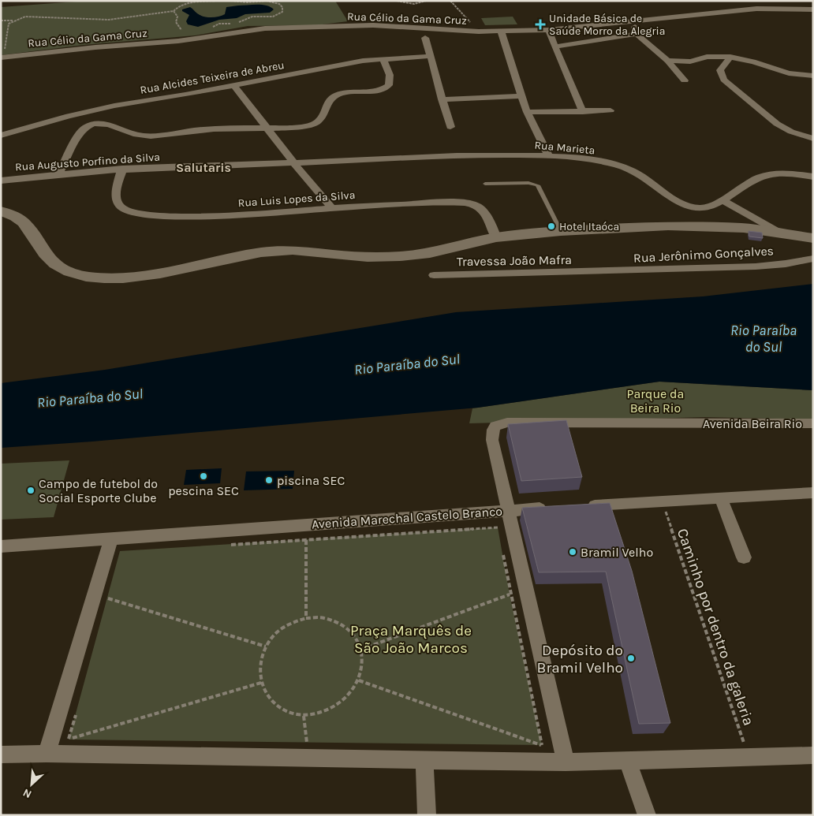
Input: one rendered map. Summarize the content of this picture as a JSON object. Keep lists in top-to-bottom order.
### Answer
{
  "streets": {
    "street": [
      "Rua Célio da Gama Cruz",
      "Rua Alcides Teixeira de Abreu",
      "Rua Marieta",
      "Rua Augusto Porfino da Silva",
      "Rua Luis Lopes da Silva",
      "Rua Jerônimo Gonçalves",
      "Travessa João Mafra",
      "Avenida Beira Rio",
      "Avenida Marechal Castelo Branco"
    ],
    "path": ["Caminho por dentro da galeria"]
  },
  "crossings": [
    ["Rua Marieta", "Rua Augusto Porfino da Silva"],
    ["Rua Augusto Porfino da Silva", "Rua Luis Lopes da Silva"],
    ["Rua Jerônimo Gonçalves", "Travessa João Mafra"],
    ["Avenida Beira Rio", "Avenida Marechal Castelo Branco"]
  ],
  "districts": ["Salutaris"],
  "water": ["Rio Paraíba do Sul"],
  "parks": ["Parque da Beira Rio", "Praça Marquês de São João Marcos"],
  "places": {
    "health": ["Unidade Básica de Saúde Morro da Alegria"],
    "other": [
      "Hotel Itaóca",
      "pescina SEC",
      "piscina SEC",
      "Campo de futebol do Social Esporte Clube",
      "Bramil Velho",
      "Depósito do Bramil Velho"
    ]
  },
  "north": "bottom left"
}
